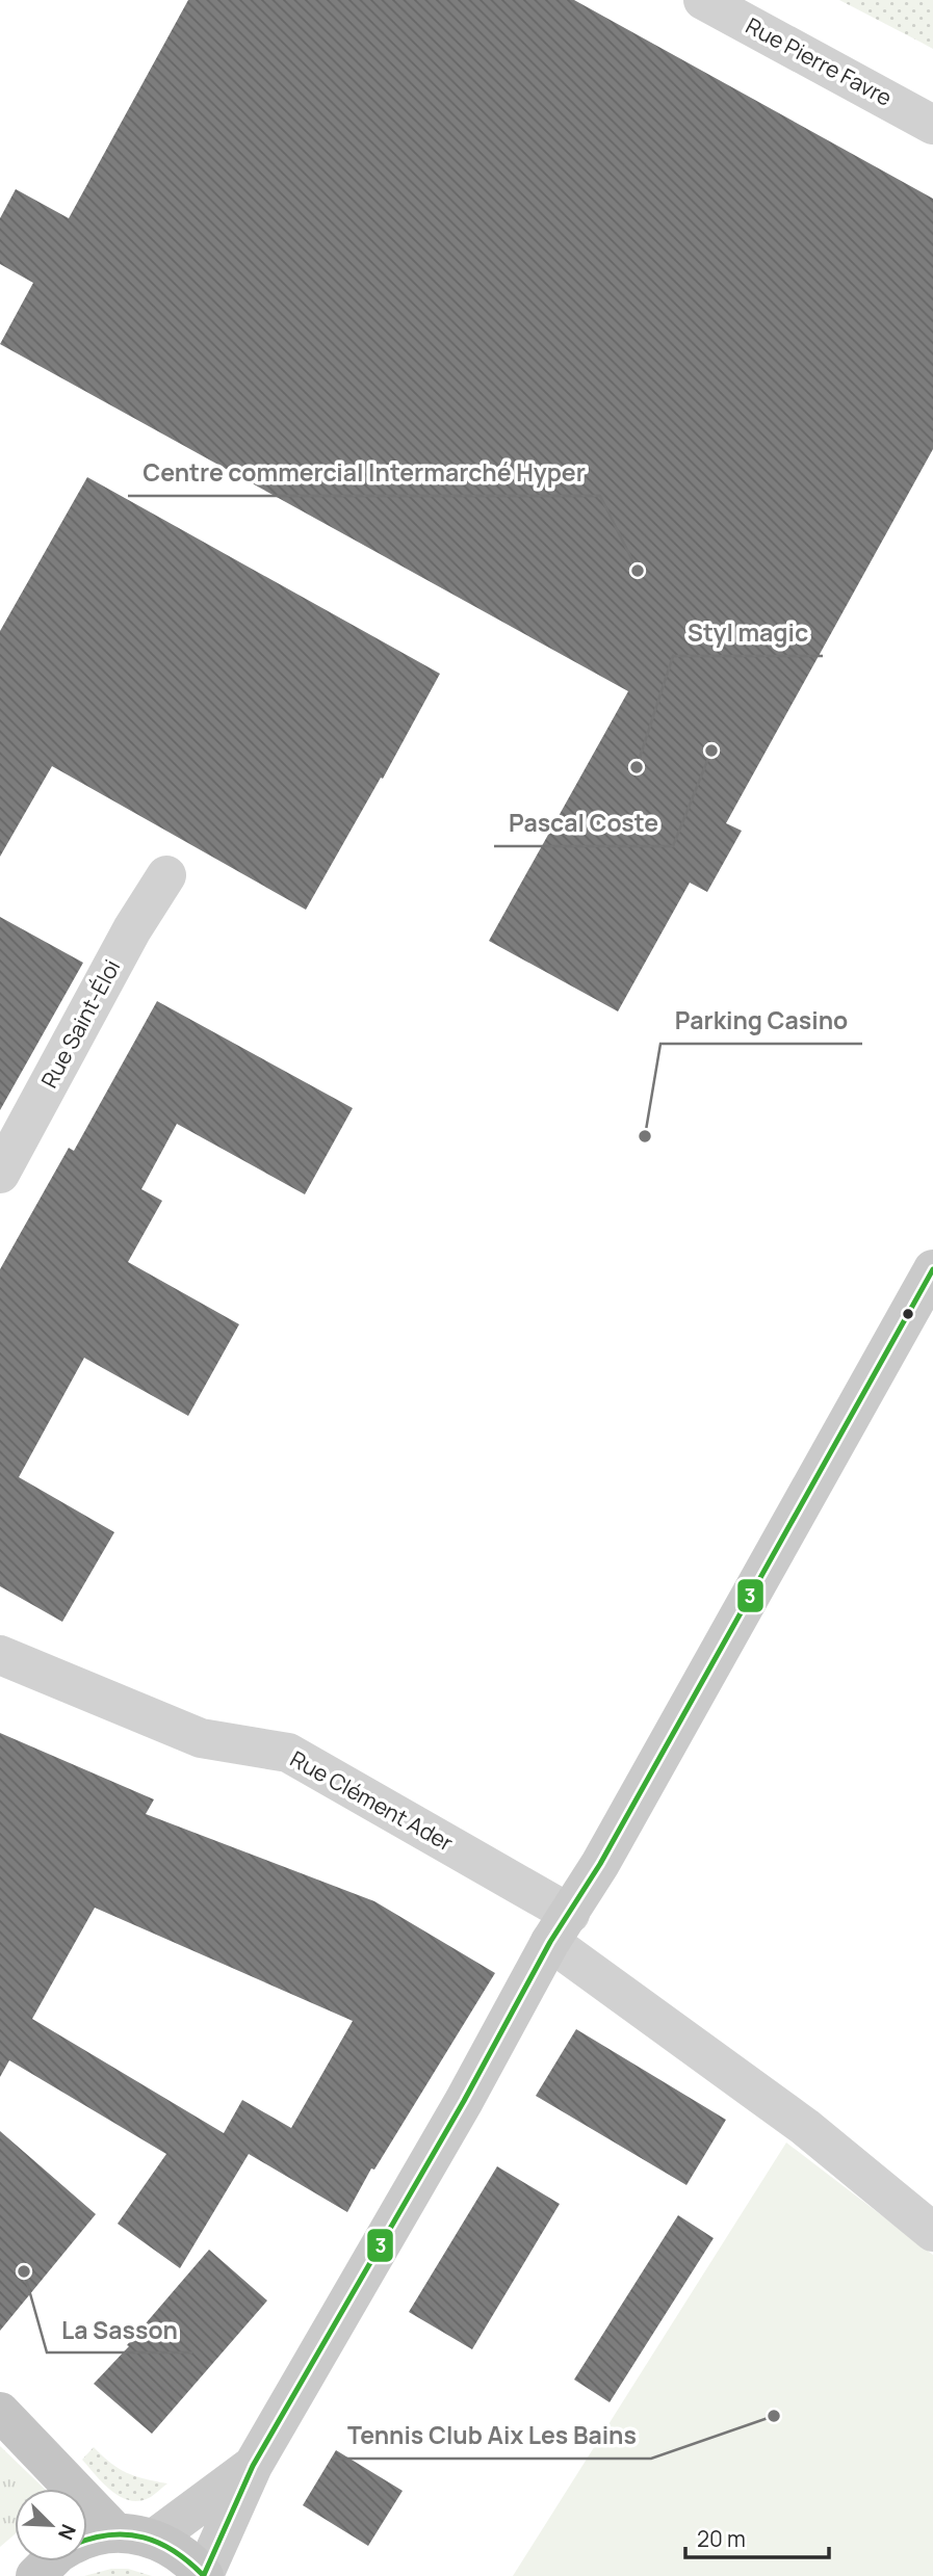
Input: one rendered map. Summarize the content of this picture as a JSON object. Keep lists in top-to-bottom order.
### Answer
{
  "streets": {
    "street": ["Rue Pierre Favre", "Rue Saint-Éloi", "Rue Clément Ader"]
  },
  "places": [
    "Centre commercial Intermarché Hyper",
    "Pascal Coste",
    "Styl magic",
    "Parking Casino",
    "La Sasson",
    "Tennis Club Aix Les Bains"
  ],
  "lines": ["transit line 3"],
  "scale_bar": "20 m",
  "north": "bottom right"
}
